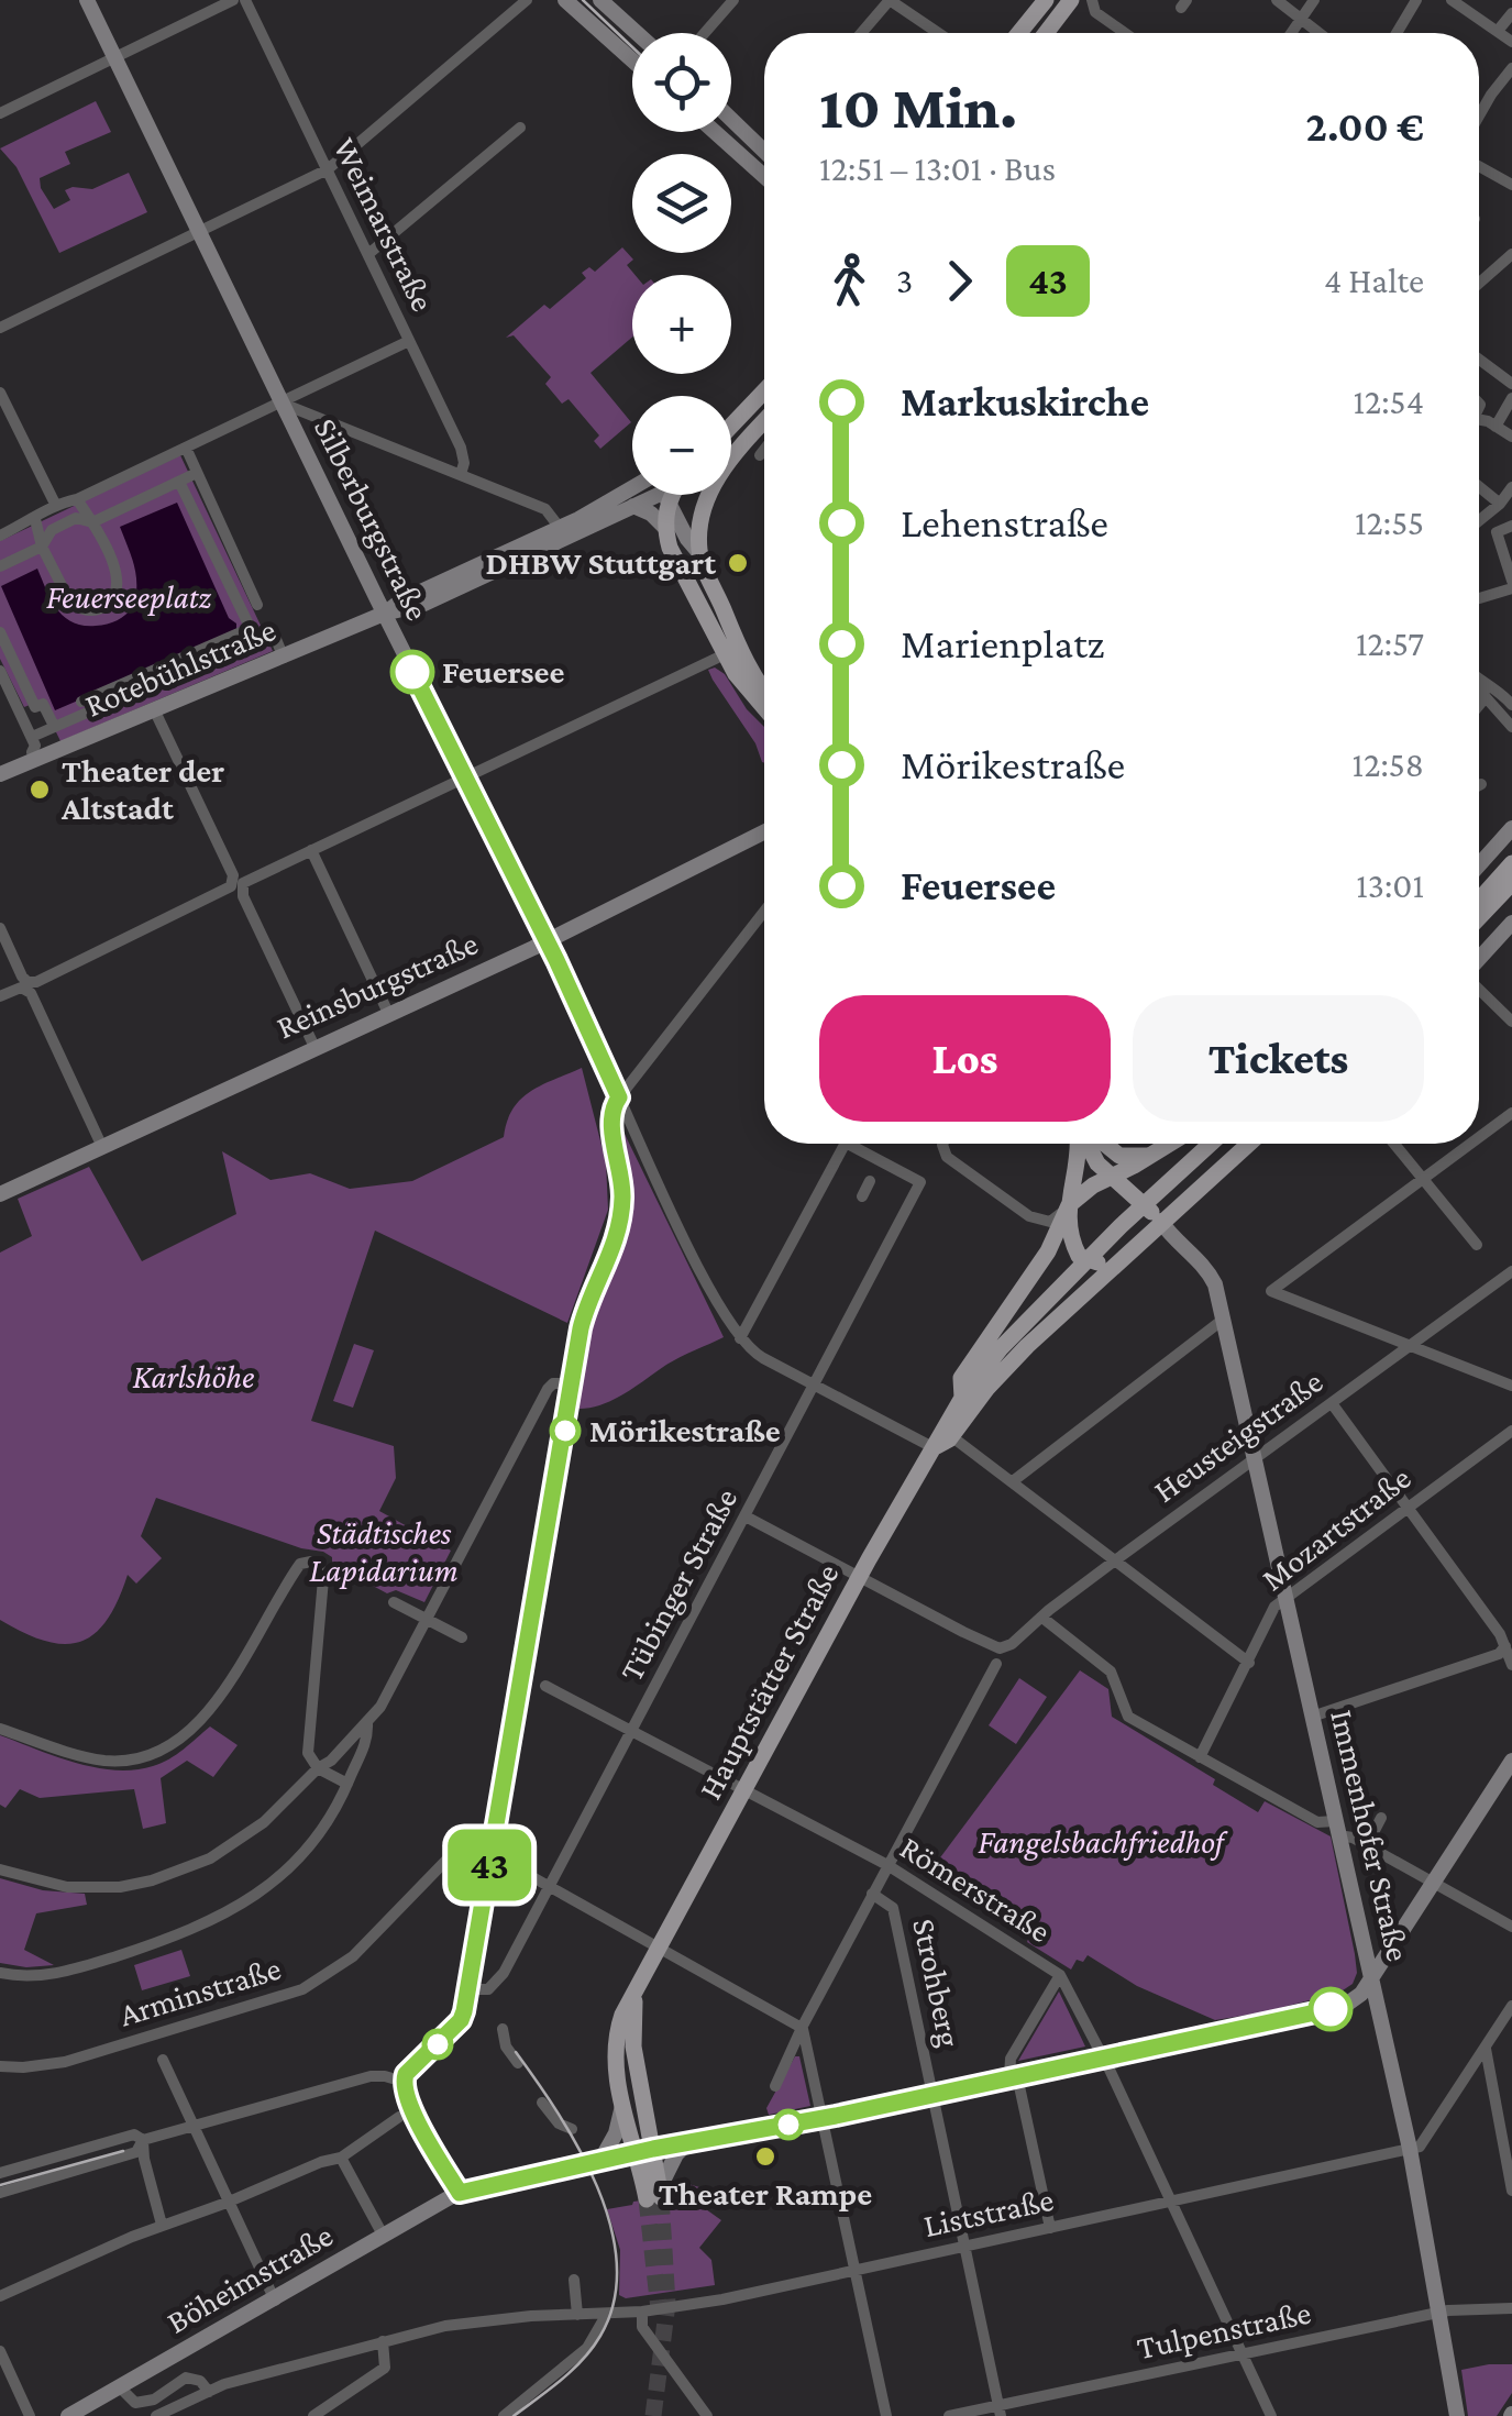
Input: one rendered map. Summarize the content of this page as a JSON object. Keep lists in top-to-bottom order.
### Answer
{
  "streets": {
    "main road": ["Hauptstätter Straße"],
    "street": [
      "Weimarstraße",
      "Silberburgstraße",
      "Rotebühlstraße",
      "Reinsburgstraße",
      "Heusteigstraße",
      "Mozartstraße",
      "Tübinger Straße",
      "Immenhofer Straße",
      "Römerstraße",
      "Strohberg",
      "Arminstraße",
      "Liststraße",
      "Böheimstraße",
      "Tulpenstraße"
    ]
  },
  "crossings": [
    ["Silberburgstraße", "Rotebühlstraße"],
    ["Silberburgstraße", "Reinsburgstraße"],
    ["Silberburgstraße", "Tübinger Straße"],
    ["Silberburgstraße", "Hauptstätter Straße"],
    ["Heusteigstraße", "Hauptstätter Straße"],
    ["Heusteigstraße", "Immenhofer Straße"],
    ["Mozartstraße", "Immenhofer Straße"],
    ["Tübinger Straße", "Römerstraße"],
    ["Hauptstätter Straße", "Römerstraße"],
    ["Hauptstätter Straße", "Böheimstraße"],
    ["Immenhofer Straße", "Liststraße"],
    ["Immenhofer Straße", "Böheimstraße"],
    ["Immenhofer Straße", "Tulpenstraße"],
    ["Römerstraße", "Liststraße"],
    ["Römerstraße", "Böheimstraße"],
    ["Römerstraße", "Tulpenstraße"],
    ["Strohberg", "Liststraße"],
    ["Strohberg", "Böheimstraße"],
    ["Strohberg", "Tulpenstraße"],
    ["Liststraße", "Böheimstraße"]
  ],
  "parks": [
    "Feuerseeplatz",
    "Karlshöhe",
    "Städtisches Lapidarium",
    "Fangelsbachfriedhof"
  ],
  "places": [
    "DHBW Stuttgart",
    "Feuersee",
    "Theater der Altstadt",
    "Mörikestraße",
    "Theater Rampe"
  ],
  "lines": ["bus line 43"],
  "page": {
    "on_map": "43",
    "map_buttons": ["+", "−"],
    "heading": ["10 Min.", "12:51 – 13:01 · Bus", "2.00 €"],
    "legs": ["3", "43", "4 Halte"],
    "list": [
      {
        "name": "Markuskirche",
        "value": "12:54"
      },
      {
        "name": "Lehenstraße",
        "value": "12:55"
      },
      {
        "name": "Marienplatz",
        "value": "12:57"
      },
      {
        "name": "Mörikestraße",
        "value": "12:58"
      },
      {
        "name": "Feuersee",
        "value": "13:01"
      }
    ],
    "buttons": ["Los", "Tickets"]
  }
}
